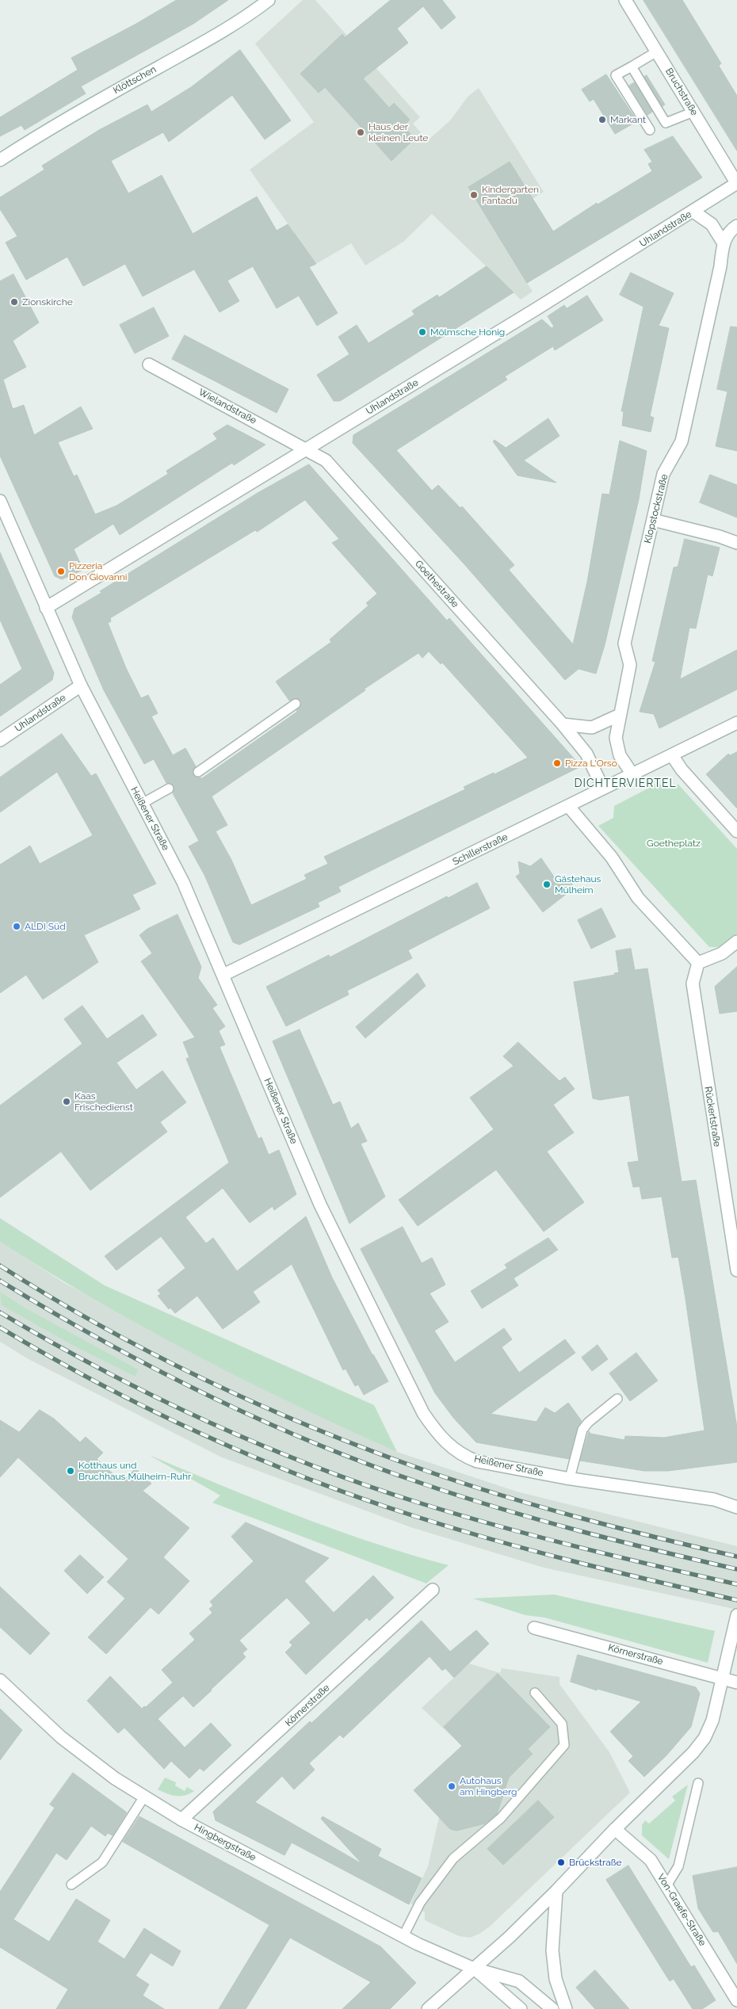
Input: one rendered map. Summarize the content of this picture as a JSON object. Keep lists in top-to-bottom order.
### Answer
{
  "streets": {
    "street": [
      "Klöttschen",
      "Bruchstraße",
      "Uhlandstraße",
      "Wielandstraße",
      "Klopstockstraße",
      "Goethestraße",
      "Heißener Straße",
      "Schillerstraße",
      "Rückertstraße",
      "Körnerstraße",
      "Hingbergstraße",
      "Von-Graefe-Straße"
    ]
  },
  "crossings": [
    ["Bruchstraße", "Uhlandstraße"],
    ["Uhlandstraße", "Wielandstraße"],
    ["Uhlandstraße", "Goethestraße"],
    ["Uhlandstraße", "Heißener Straße"],
    ["Wielandstraße", "Goethestraße"],
    ["Klopstockstraße", "Schillerstraße"],
    ["Goethestraße", "Schillerstraße"],
    ["Heißener Straße", "Schillerstraße"],
    ["Körnerstraße", "Hingbergstraße"]
  ],
  "districts": ["DICHTERVIERTEL"],
  "parks": ["Goetheplatz"],
  "places": [
    "Markant",
    "Haus der kleinen Leute",
    "Kindergarten Fantadu",
    "Zionskirche",
    "Mölmsche Honig",
    "Pizzeria Don Giovanni",
    "Pizza L'Orso",
    "Gästehaus Mülheim",
    "ALDI Süd",
    "Kaas Frischedienst",
    "Kotthaus und Bruchhaus Mülheim-Ruhr",
    "Autohaus am Hingberg",
    "Brückstraße"
  ]
}
